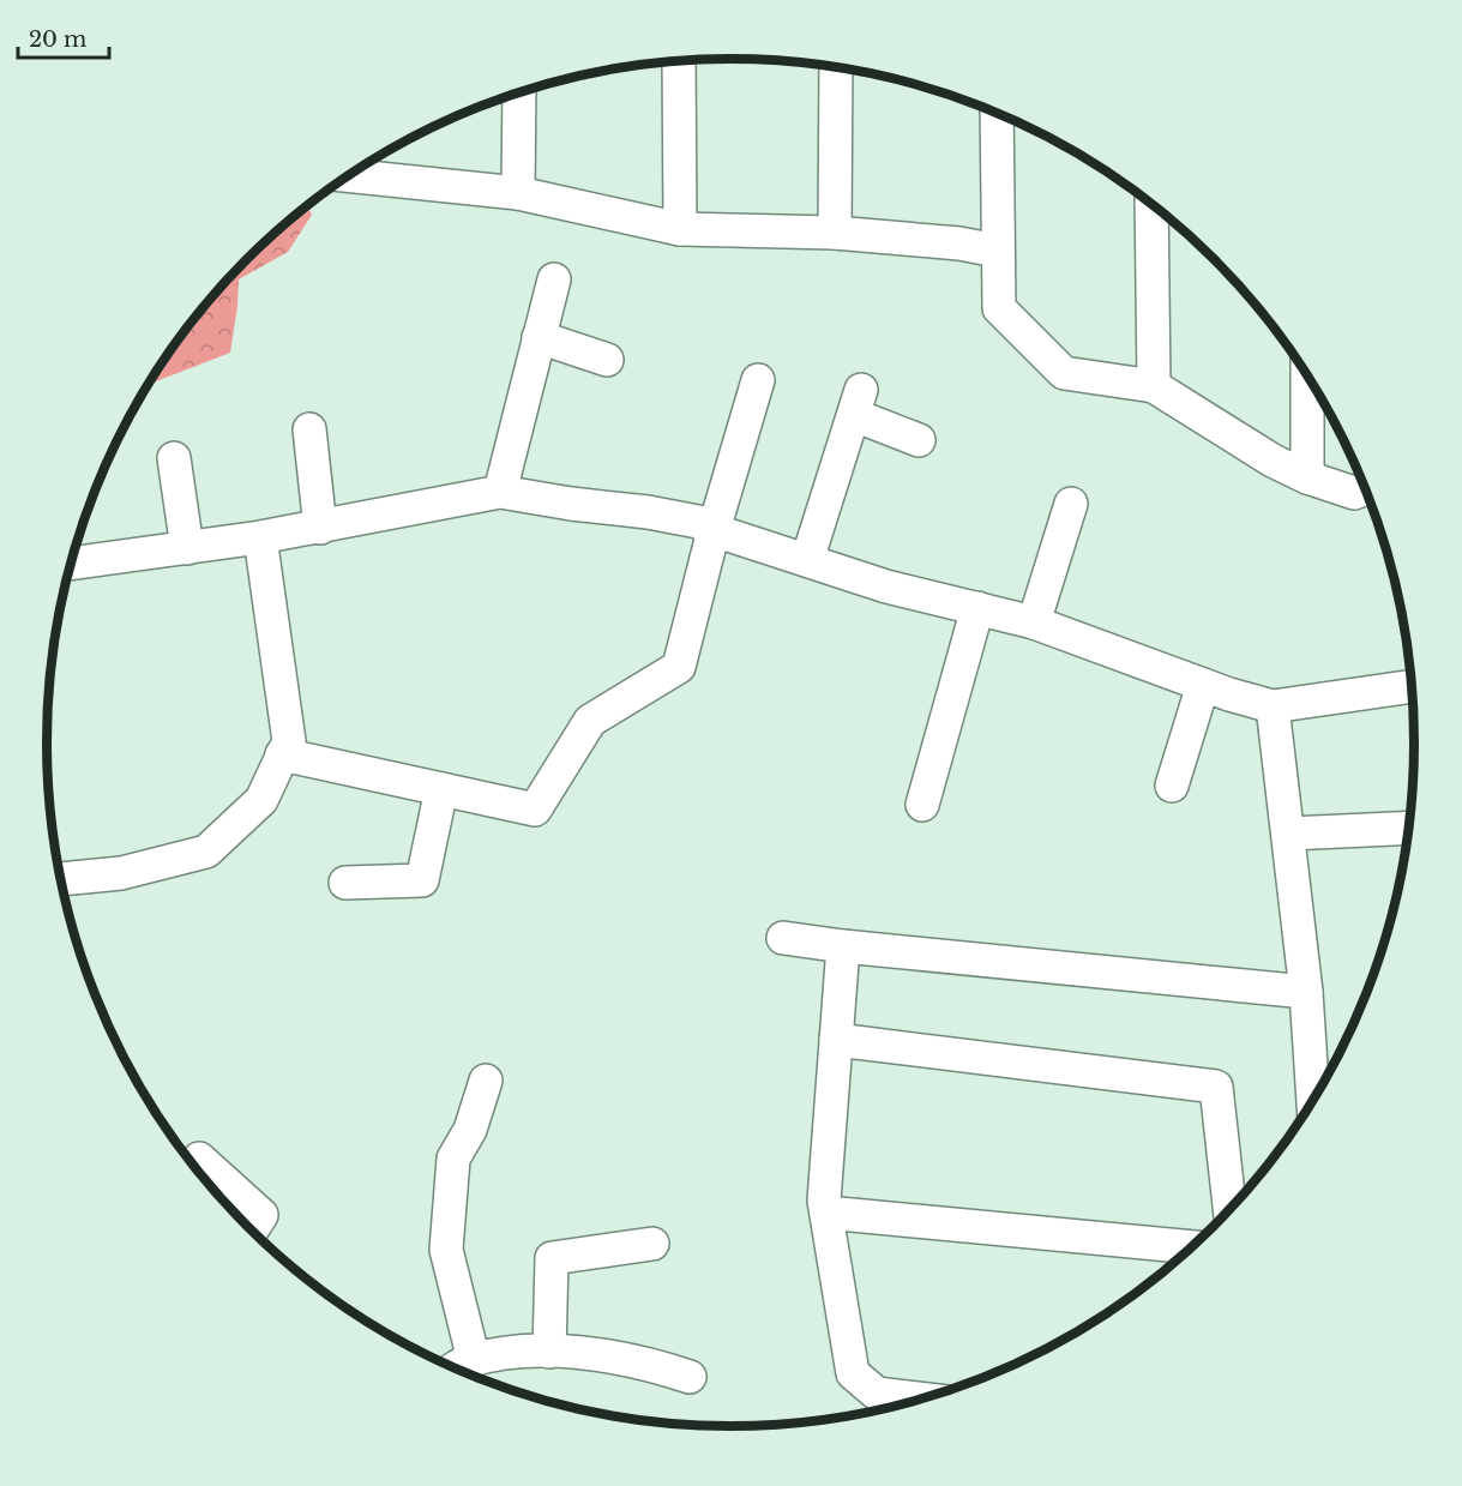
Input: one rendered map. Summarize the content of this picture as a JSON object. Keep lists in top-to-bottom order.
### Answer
{
  "scale_bar": "20 m"
}
